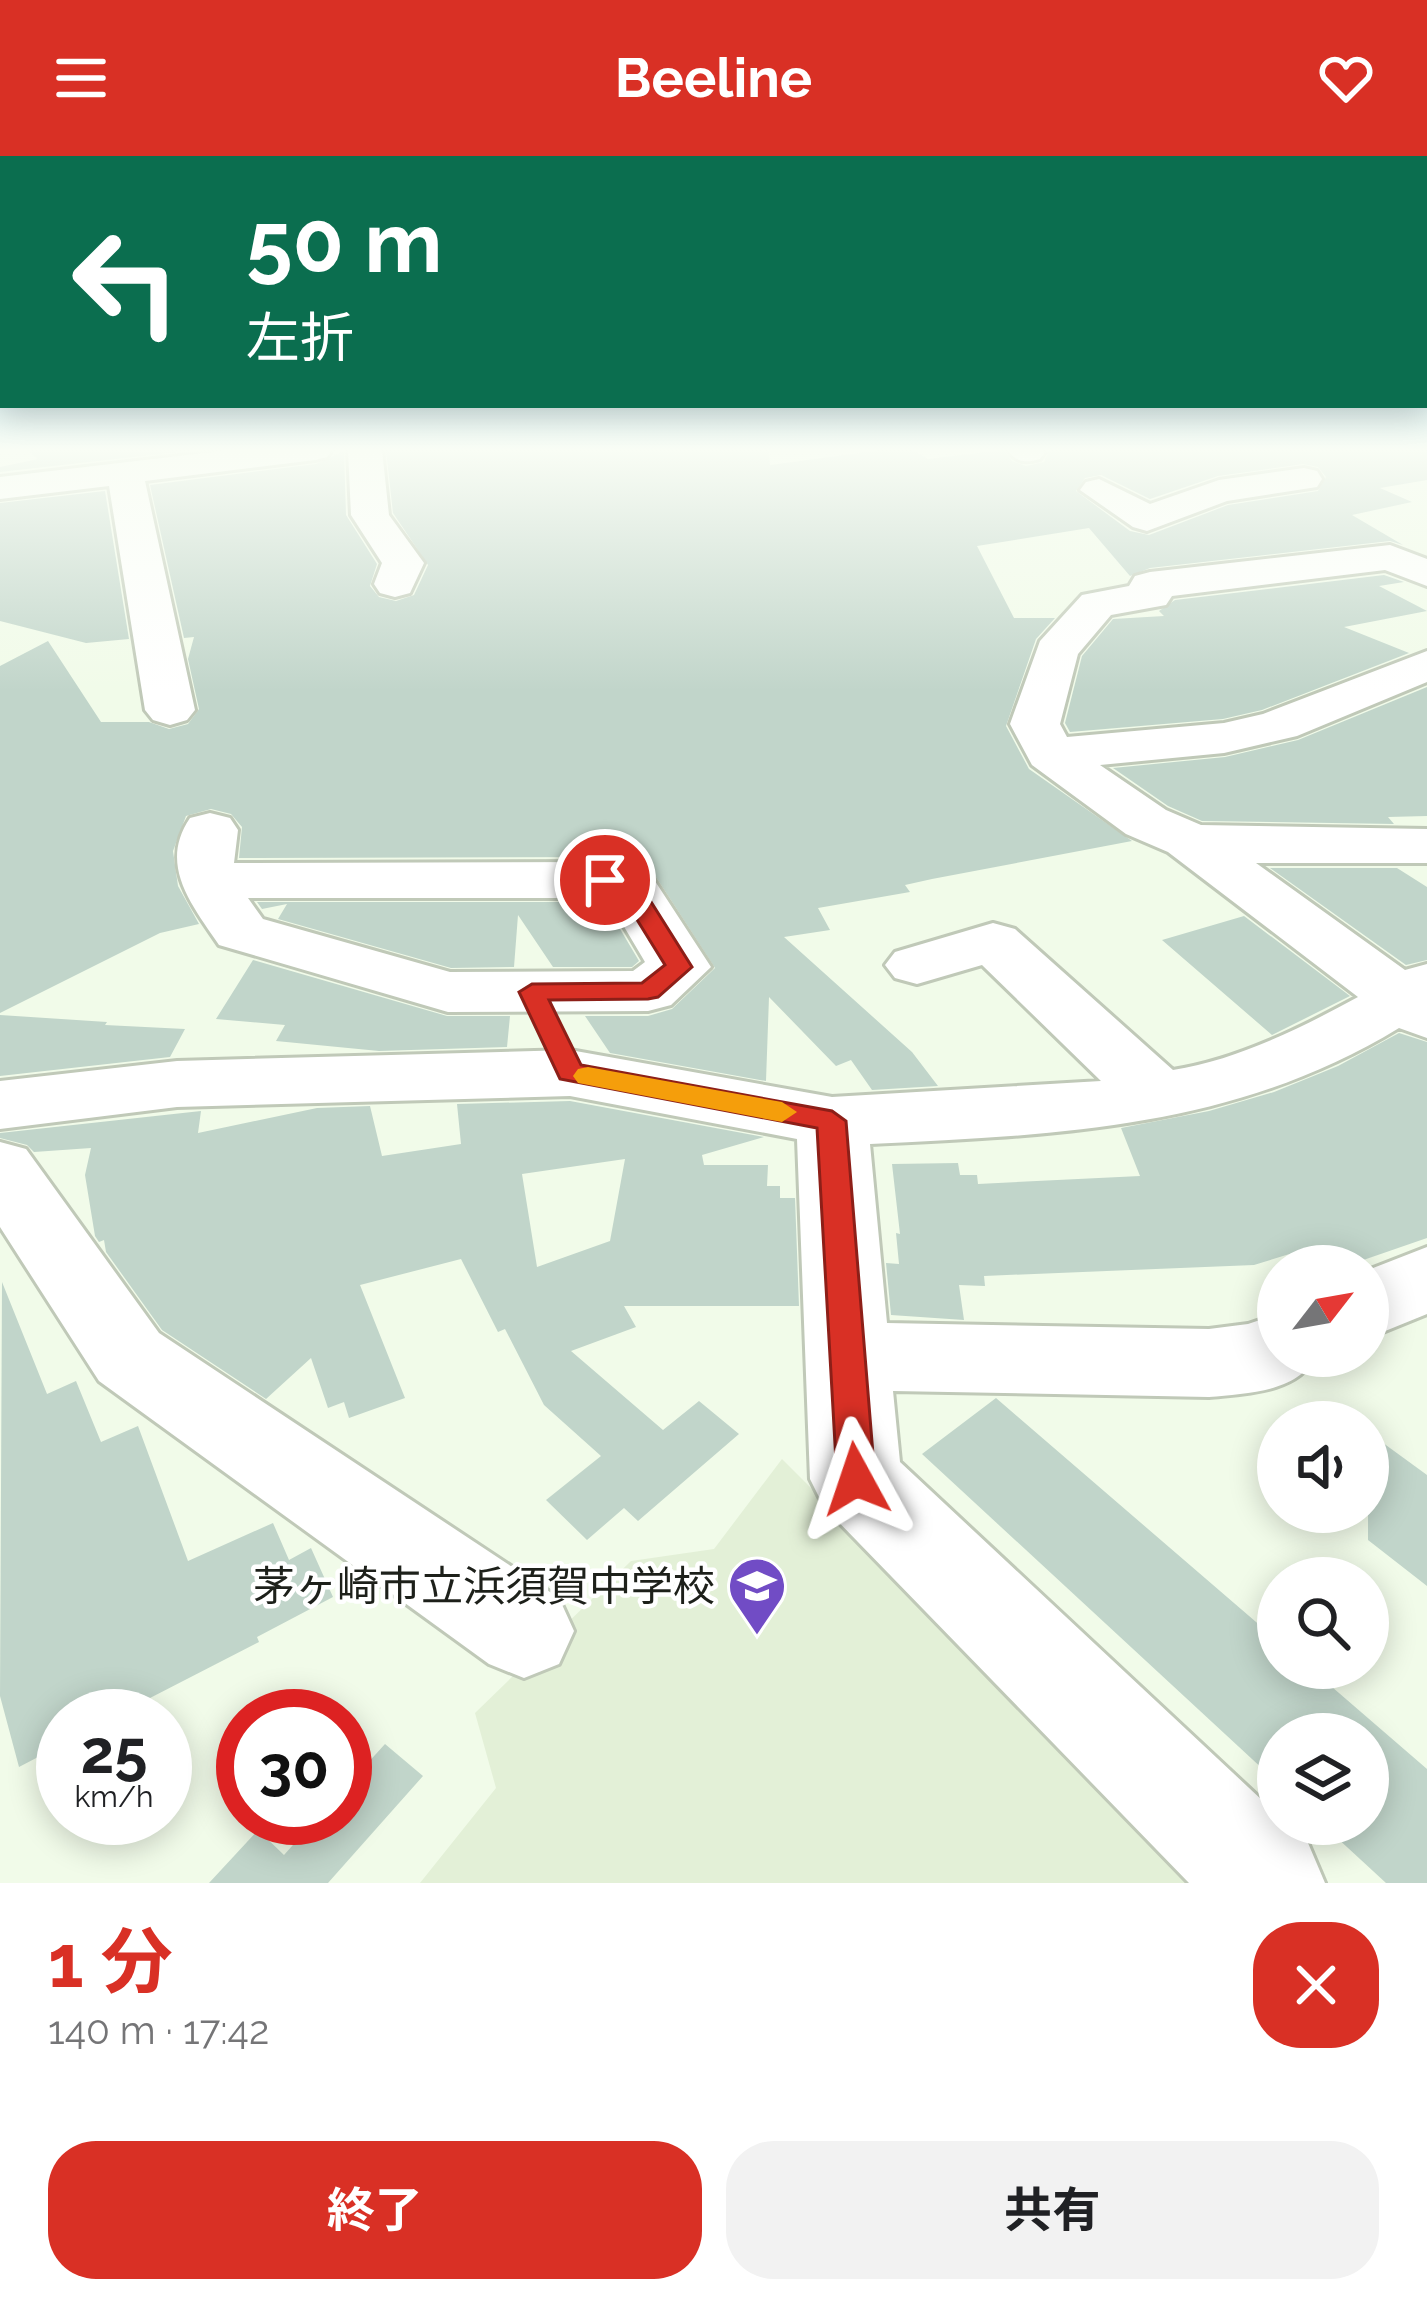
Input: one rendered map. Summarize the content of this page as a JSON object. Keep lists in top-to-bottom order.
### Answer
{
  "places": {
    "school or university": ["茅ヶ崎市立浜須賀中学校"]
  },
  "north": "top right",
  "page": {
    "header": "Beeline",
    "turn": ["50 m", "左折"],
    "speed": "25 km/h",
    "limit": "30",
    "heading": ["1 分", "140 m · 17:42"],
    "buttons": ["終了", "共有"]
  }
}
